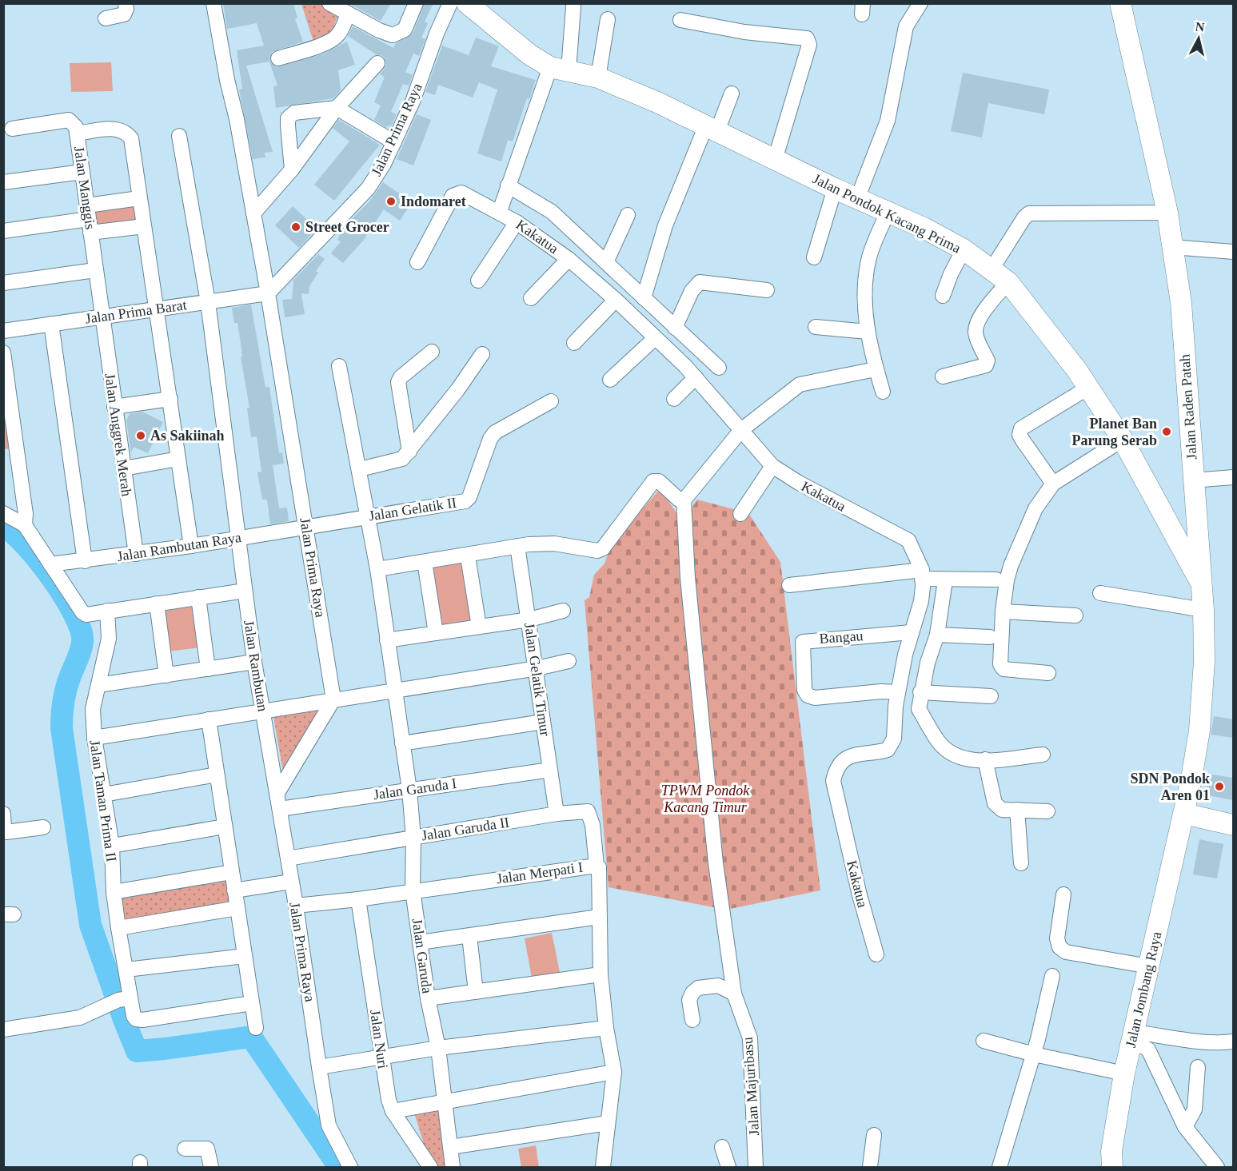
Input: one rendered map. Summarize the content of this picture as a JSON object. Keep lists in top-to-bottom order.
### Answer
{
  "streets": {
    "main road": ["Jalan Pondok Kacang Prima", "Jalan Raden Patah", "Jalan Jombang Raya"],
    "street": [
      "Jalan Prima Raya",
      "Jalan Manggis",
      "Kakatua",
      "Jalan Prima Barat",
      "Jalan Anggrek Merah",
      "Jalan Gelatik II",
      "Jalan Rambutan Raya",
      "Bangau",
      "Jalan Rambutan",
      "Jalan Gelatik Timur",
      "Jalan Garuda I",
      "Jalan Taman Prima II",
      "Jalan Garuda II",
      "Jalan Merpati I",
      "Jalan Garuda",
      "Jalan Nuri",
      "Jalan Majuribasu"
    ]
  },
  "crossings": [
    ["Jalan Prima Raya", "Jalan Prima Barat"],
    ["Jalan Prima Raya", "Jalan Gelatik II"],
    ["Jalan Prima Raya", "Jalan Rambutan Raya"],
    ["Jalan Prima Raya", "Jalan Rambutan"],
    ["Jalan Prima Raya", "Jalan Garuda I"],
    ["Jalan Prima Raya", "Jalan Garuda II"],
    ["Jalan Prima Raya", "Jalan Merpati I"],
    ["Jalan Manggis", "Jalan Prima Barat"],
    ["Jalan Manggis", "Jalan Anggrek Merah"],
    ["Jalan Pondok Kacang Prima", "Jalan Raden Patah"],
    ["Kakatua", "Bangau"],
    ["Jalan Prima Barat", "Jalan Anggrek Merah"],
    ["Jalan Prima Barat", "Jalan Rambutan"],
    ["Jalan Raden Patah", "Jalan Jombang Raya"],
    ["Jalan Anggrek Merah", "Jalan Rambutan Raya"],
    ["Jalan Gelatik II", "Jalan Rambutan Raya"],
    ["Jalan Gelatik II", "Jalan Garuda"],
    ["Jalan Rambutan Raya", "Jalan Rambutan"],
    ["Jalan Gelatik Timur", "Jalan Garuda I"],
    ["Jalan Gelatik Timur", "Jalan Garuda II"],
    ["Jalan Garuda I", "Jalan Garuda"],
    ["Jalan Garuda II", "Jalan Merpati I"],
    ["Jalan Garuda II", "Jalan Garuda"],
    ["Jalan Merpati I", "Jalan Garuda"],
    ["Jalan Merpati I", "Jalan Nuri"]
  ],
  "parks": ["TPWM Pondok Kacang Timur"],
  "places": [
    "Indomaret",
    "Street Grocer",
    "Planet Ban Parung Serab",
    "As Sakiinah",
    "SDN Pondok Aren 01"
  ],
  "north": "top"
}
